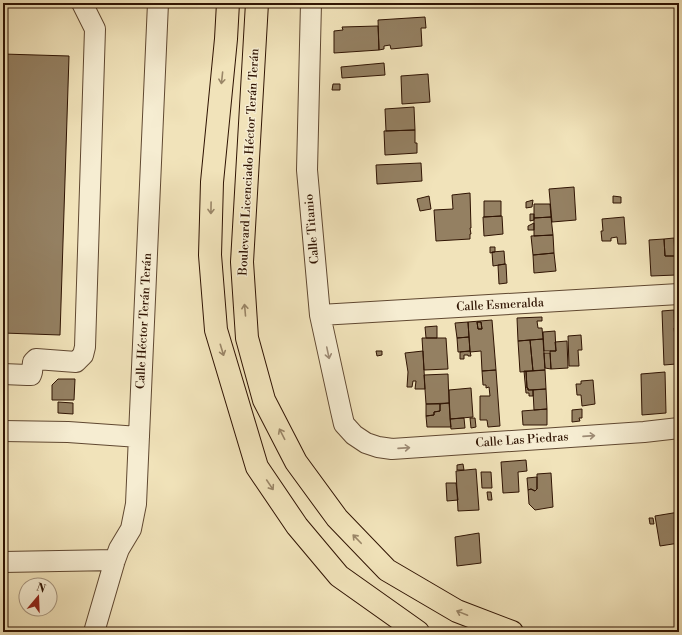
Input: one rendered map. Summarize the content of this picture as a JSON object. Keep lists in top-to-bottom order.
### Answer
{
  "streets": {
    "main road": ["Boulevard Licenciado Héctor Terán Terán"],
    "street": [
      "Calle Titanio",
      "Calle Esmeralda",
      "Calle Héctor Terán Terán",
      "Calle Las Piedras"
    ]
  },
  "crossings": [
    ["Calle Titanio", "Calle Esmeralda"],
    ["Calle Titanio", "Calle Las Piedras"]
  ],
  "one_way": ["Calle Las Piedras"],
  "north": "top"
}
